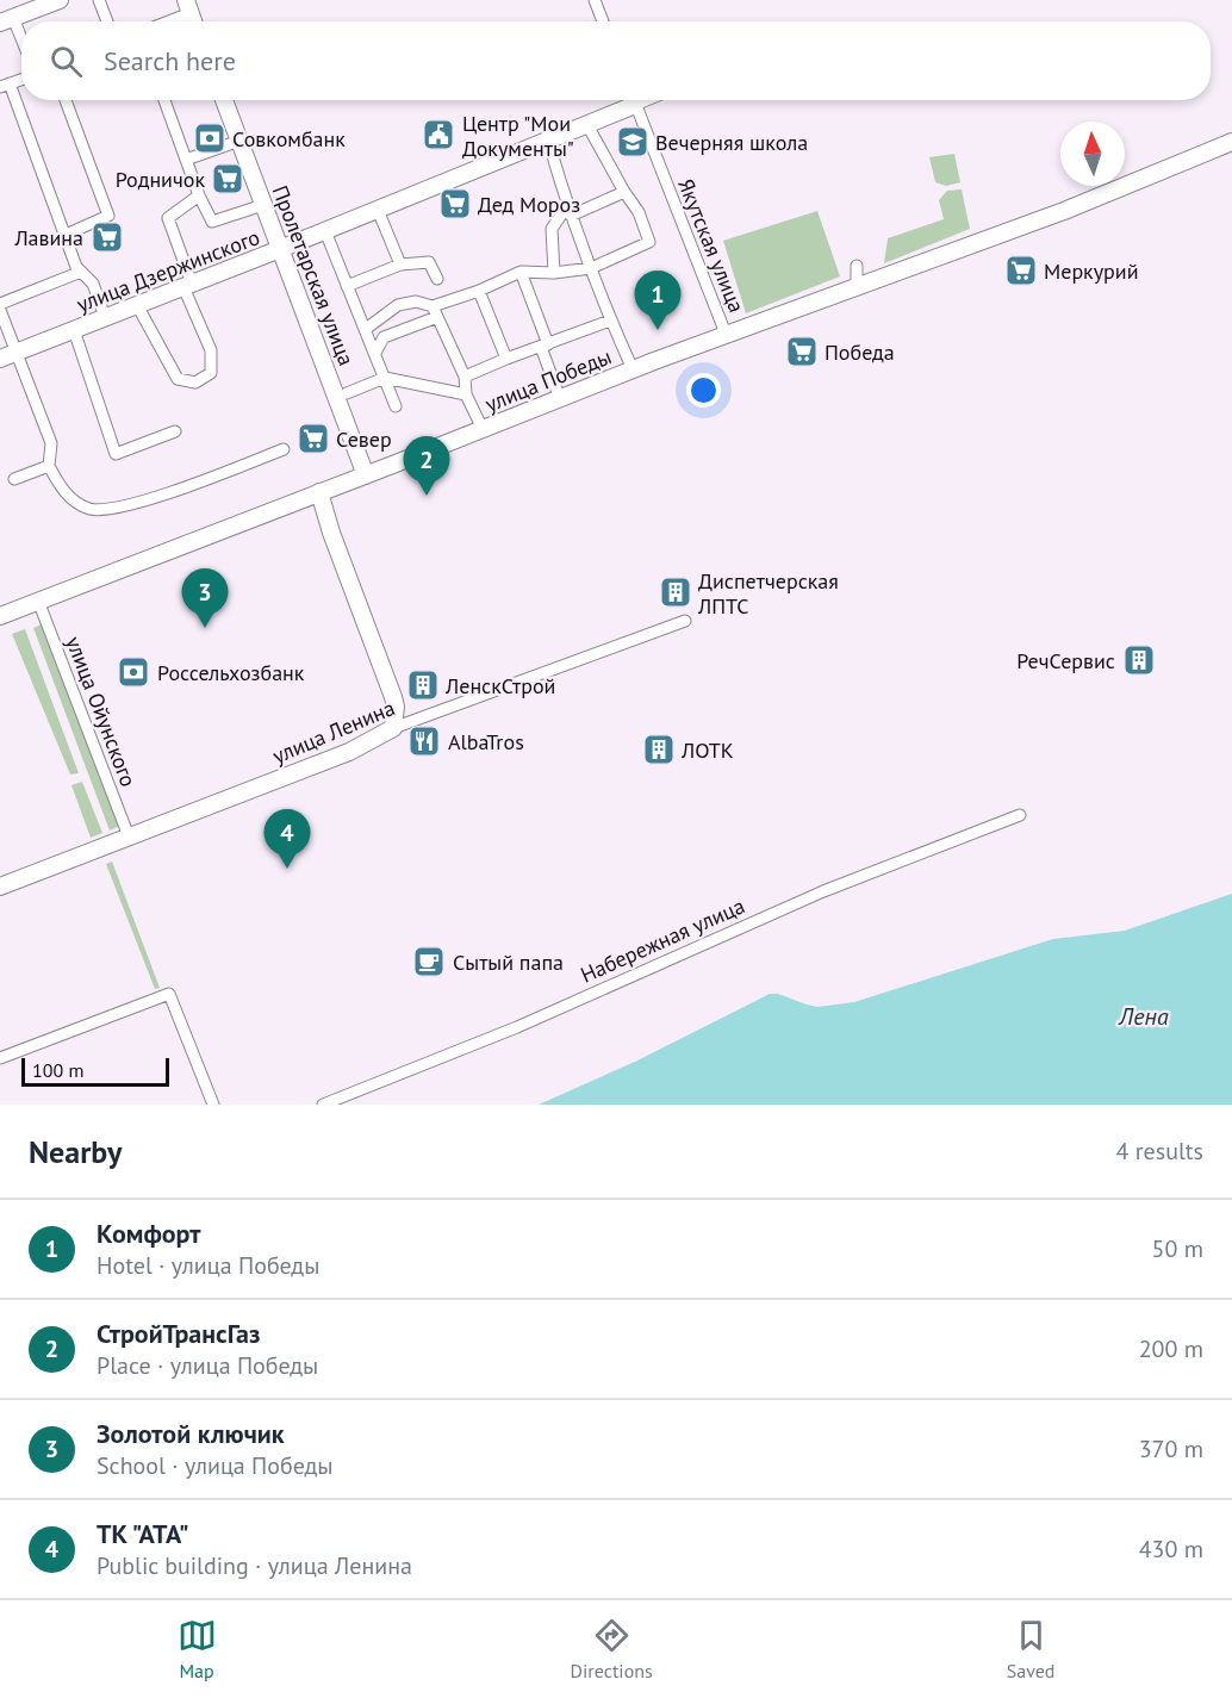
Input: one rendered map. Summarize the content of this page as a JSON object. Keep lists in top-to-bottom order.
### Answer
{
  "streets": {
    "main road": [
      "улица Дзержинского",
      "Пролетарская улица",
      "улица Победы",
      "улица Ленина"
    ],
    "street": ["Якутская улица", "улица Ойунского", "Набережная улица"]
  },
  "crossings": [
    ["Якутская улица", "улица Победы"],
    ["улица Дзержинского", "Пролетарская улица"],
    ["Пролетарская улица", "улица Победы"],
    ["улица Победы", "улица Ойунского"],
    ["улица Ойунского", "улица Ленина"]
  ],
  "water": ["Лена"],
  "places": {
    "public building": ["Центр \"Мои Документы\""],
    "bank": ["Совкомбанк", "Россельхозбанк"],
    "school or university": ["Вечерняя школа"],
    "supermarket": [
      "Родничок",
      "Дед Мороз",
      "Лавина",
      "Меркурий",
      "Победа",
      "Север"
    ],
    "building": [
      "Диспетчерская ЛПТС",
      "РечСервис",
      "ЛенскСтрой",
      "ЛОТК"
    ],
    "restaurant": ["AlbaTros"],
    "cafe": ["Сытый папа"]
  },
  "scale_bar": "100 m",
  "north": "top",
  "page": {
    "search": "Search here",
    "pins": [
      "1",
      "2",
      "3",
      "4"
    ],
    "scale": "100 m",
    "heading": ["Nearby", "4 results"],
    "list": [
      {
        "mark": "1",
        "name": "Комфорт",
        "note": "Hotel · улица Победы",
        "value": "50 m"
      },
      {
        "mark": "2",
        "name": "СтройТрансГаз",
        "note": "Place · улица Победы",
        "value": "200 m"
      },
      {
        "mark": "3",
        "name": "Золотой ключик",
        "note": "School · улица Победы",
        "value": "370 m"
      },
      {
        "mark": "4",
        "name": "ТК \"АТА\"",
        "note": "Public building · улица Ленина",
        "value": "430 m"
      }
    ],
    "nav": ["Map", "Directions", "Saved"]
  }
}
